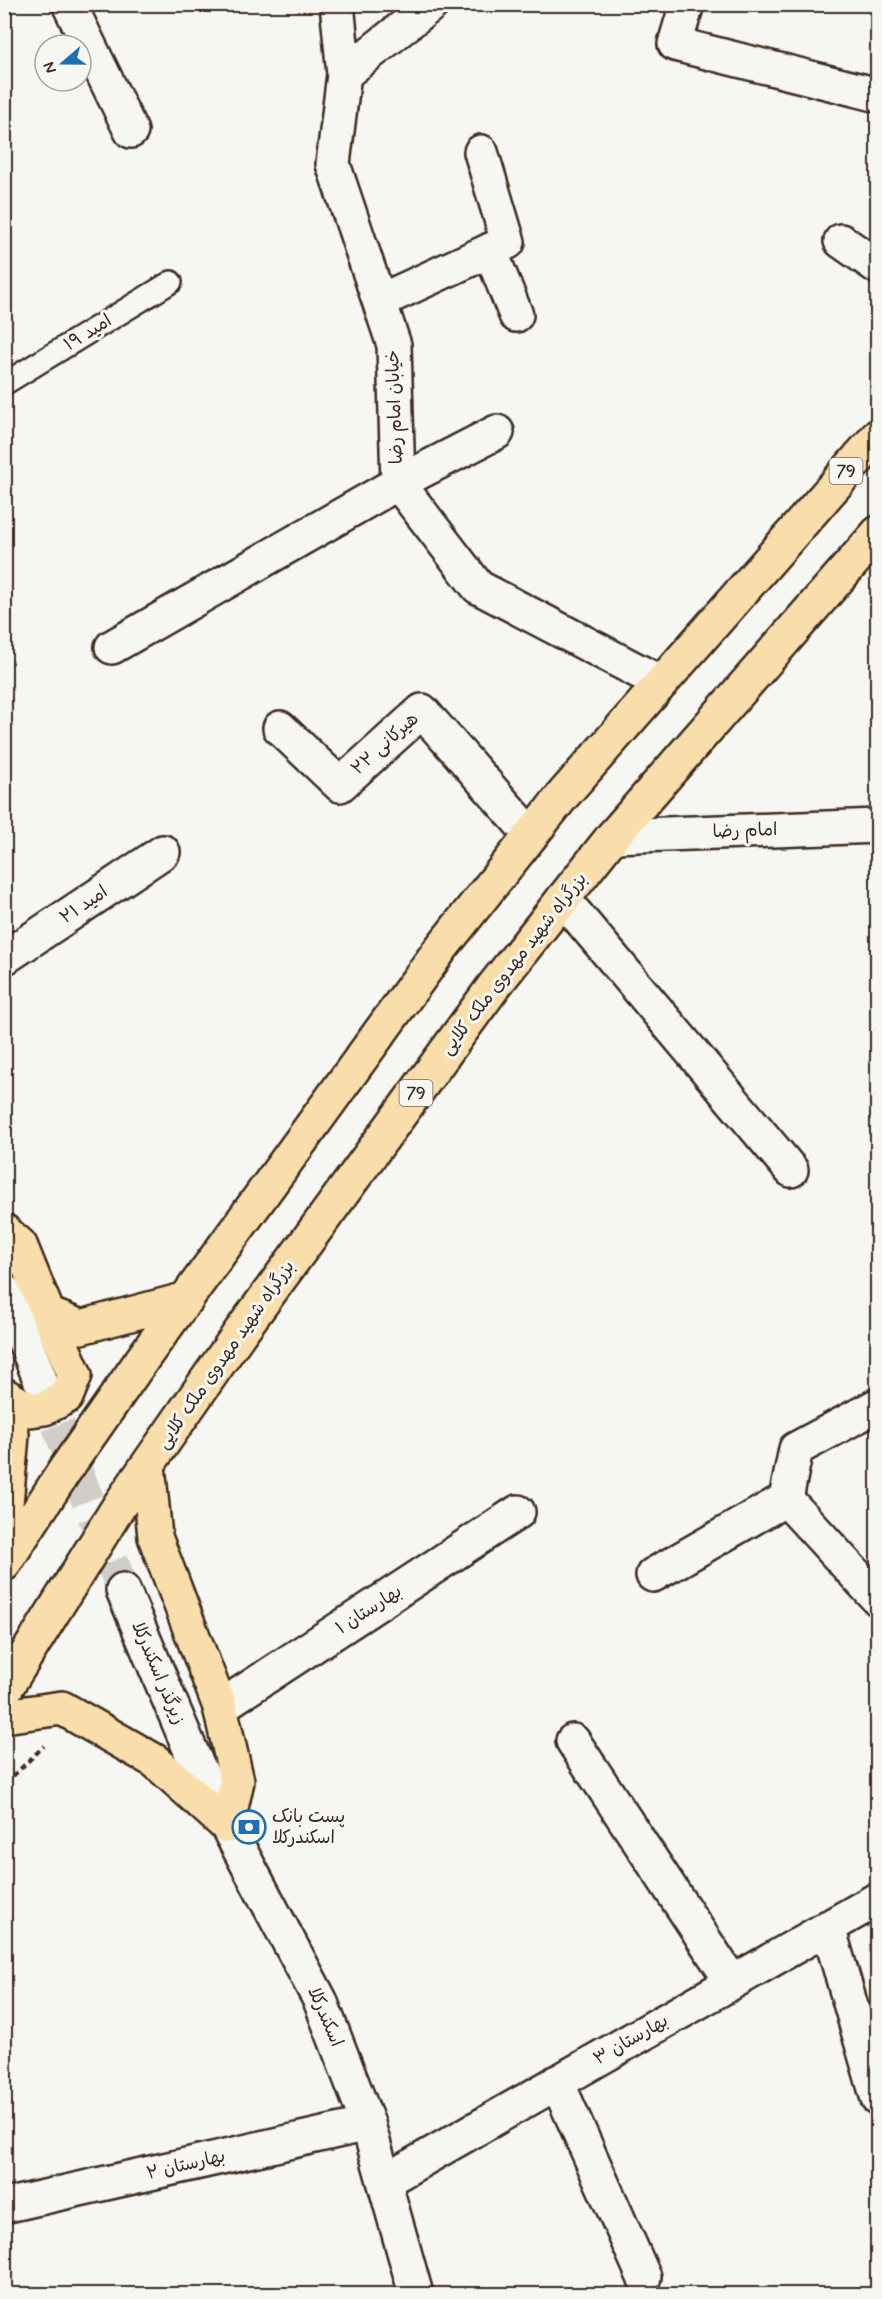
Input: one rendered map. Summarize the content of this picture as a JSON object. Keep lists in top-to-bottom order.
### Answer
{
  "streets": {
    "highway": ["79", "بزرگراه شهید مهدوی ملک کلایی"],
    "street": [
      "خیابان امام رضا",
      "هیرکانی ۲۲",
      "امام رضا",
      "امید ۲۱",
      "بهارستان ۱",
      "زیرگذر اسکندرکلا",
      "اسکندرکلا",
      "بهارستان ۳",
      "بهارستان ۲"
    ],
    "lane": ["امید ۱۹"]
  },
  "crossings": [
    ["خیابان امام رضا", "79"],
    ["79", "هیرکانی ۲۲"],
    ["امام رضا", "بزرگراه شهید مهدوی ملک کلایی"],
    ["زیرگذر اسکندرکلا", "اسکندرکلا"],
    ["اسکندرکلا", "بهارستان ۳"],
    ["اسکندرکلا", "بهارستان ۲"]
  ],
  "places": {
    "bank": ["پست بانک اسکندرکلا"]
  },
  "north": "left"
}
